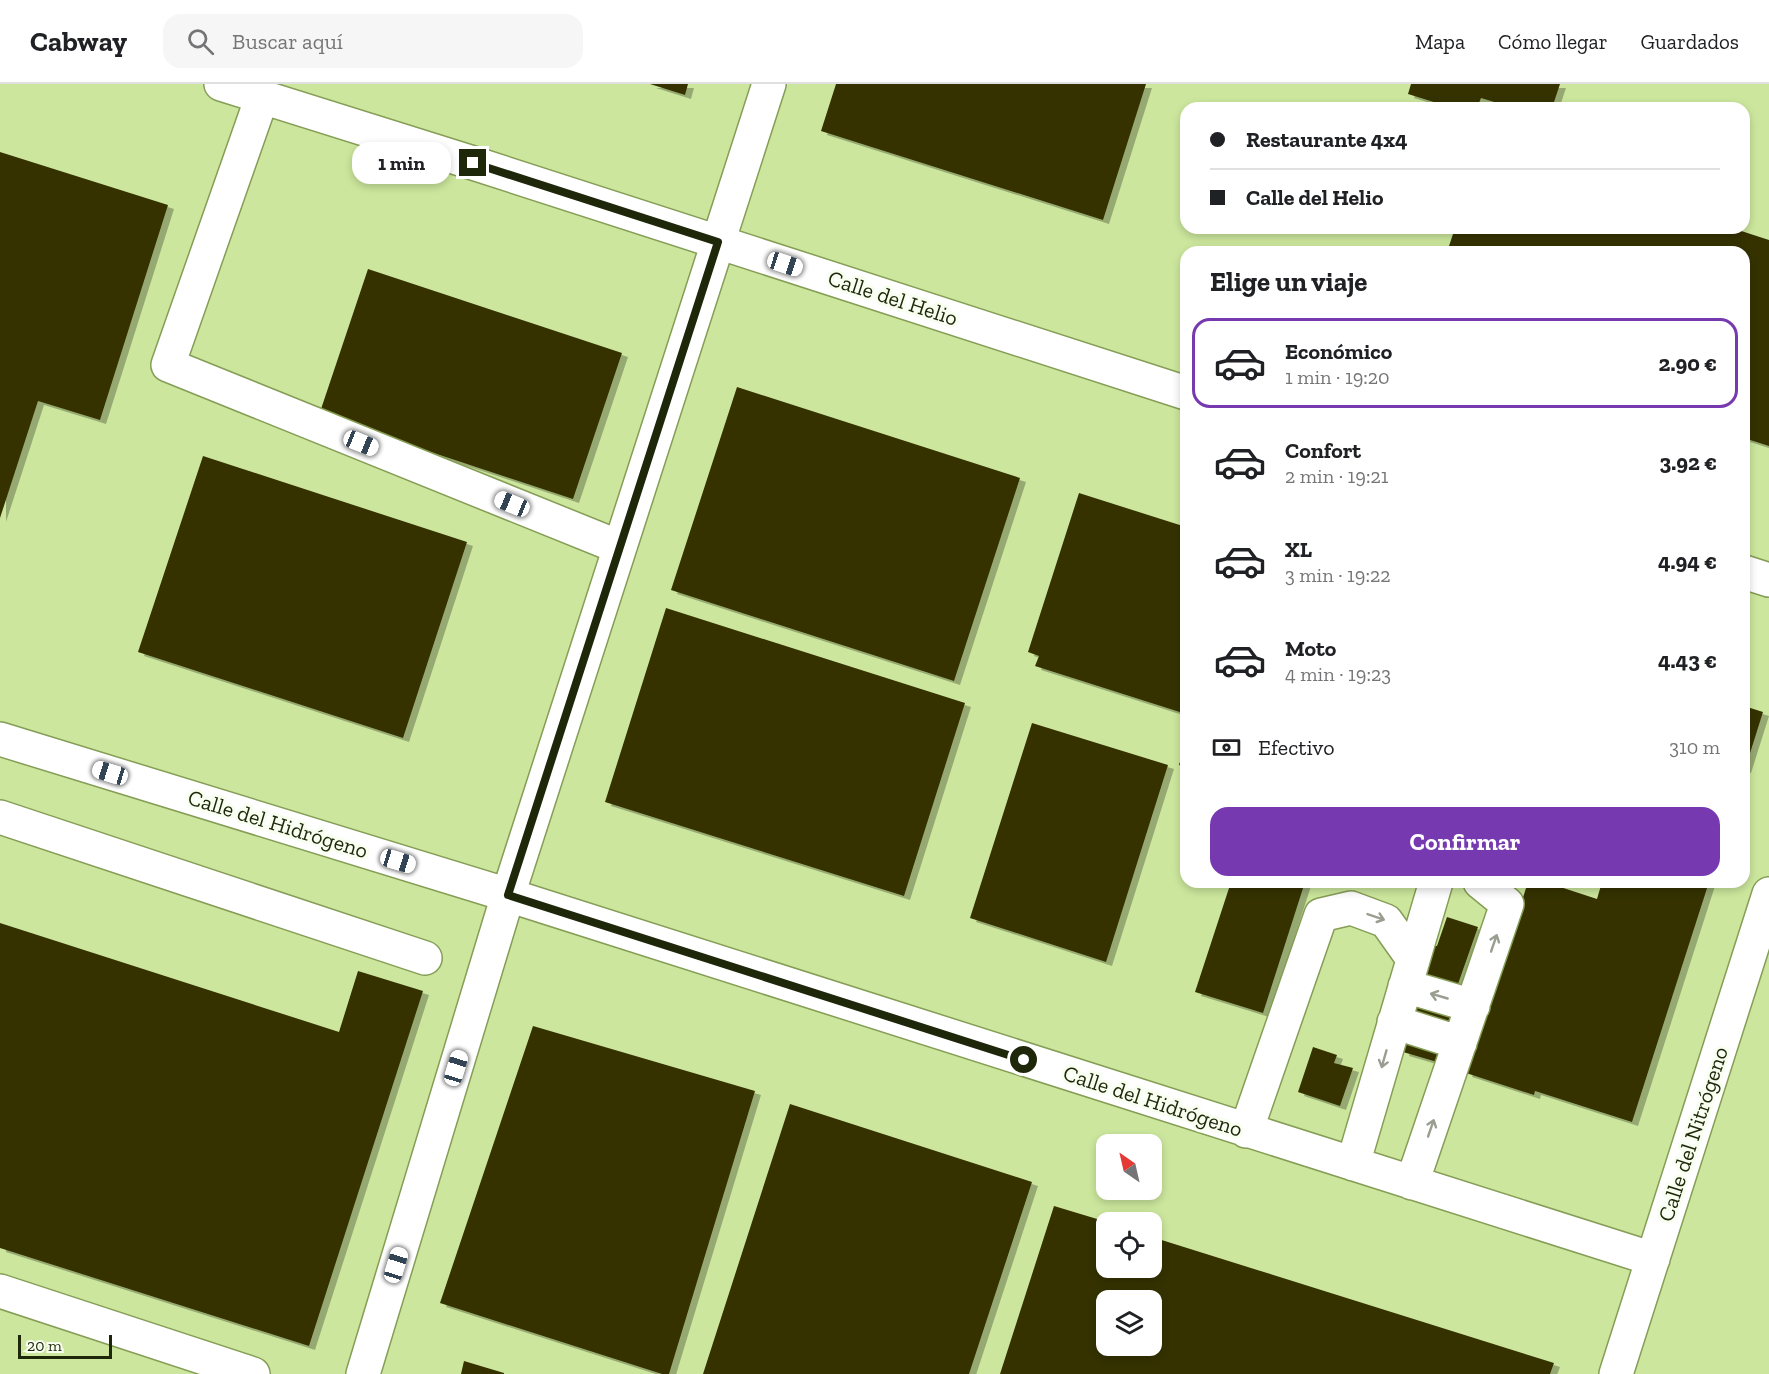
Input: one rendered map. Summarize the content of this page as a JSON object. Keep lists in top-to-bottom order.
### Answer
{
  "streets": {
    "street": ["Calle del Helio", "Calle del Hidrógeno", "Calle del Nitrógeno"]
  },
  "crossings": [
    ["Calle del Hidrógeno", "Calle del Nitrógeno"]
  ],
  "scale_bar": "20 m",
  "north": "top left",
  "page": {
    "header": "Cabway",
    "search": "Buscar aquí",
    "nav": ["Mapa", "Cómo llegar", "Guardados"],
    "banner": ["Restaurante 4x4", "Calle del Helio"],
    "bubble": "1 min",
    "heading": "Elige un viaje",
    "list": [
      {
        "name": "Económico",
        "note": "1 min · 19:20",
        "value": "2.90 €"
      },
      {
        "name": "Confort",
        "note": "2 min · 19:21",
        "value": "3.92 €"
      },
      {
        "name": "XL",
        "note": "3 min · 19:22",
        "value": "4.94 €"
      },
      {
        "name": "Moto",
        "note": "4 min · 19:23",
        "value": "4.43 €"
      }
    ],
    "pay": ["Efectivo", "310 m"],
    "buttons": "Confirmar",
    "scale": "20 m"
  }
}
